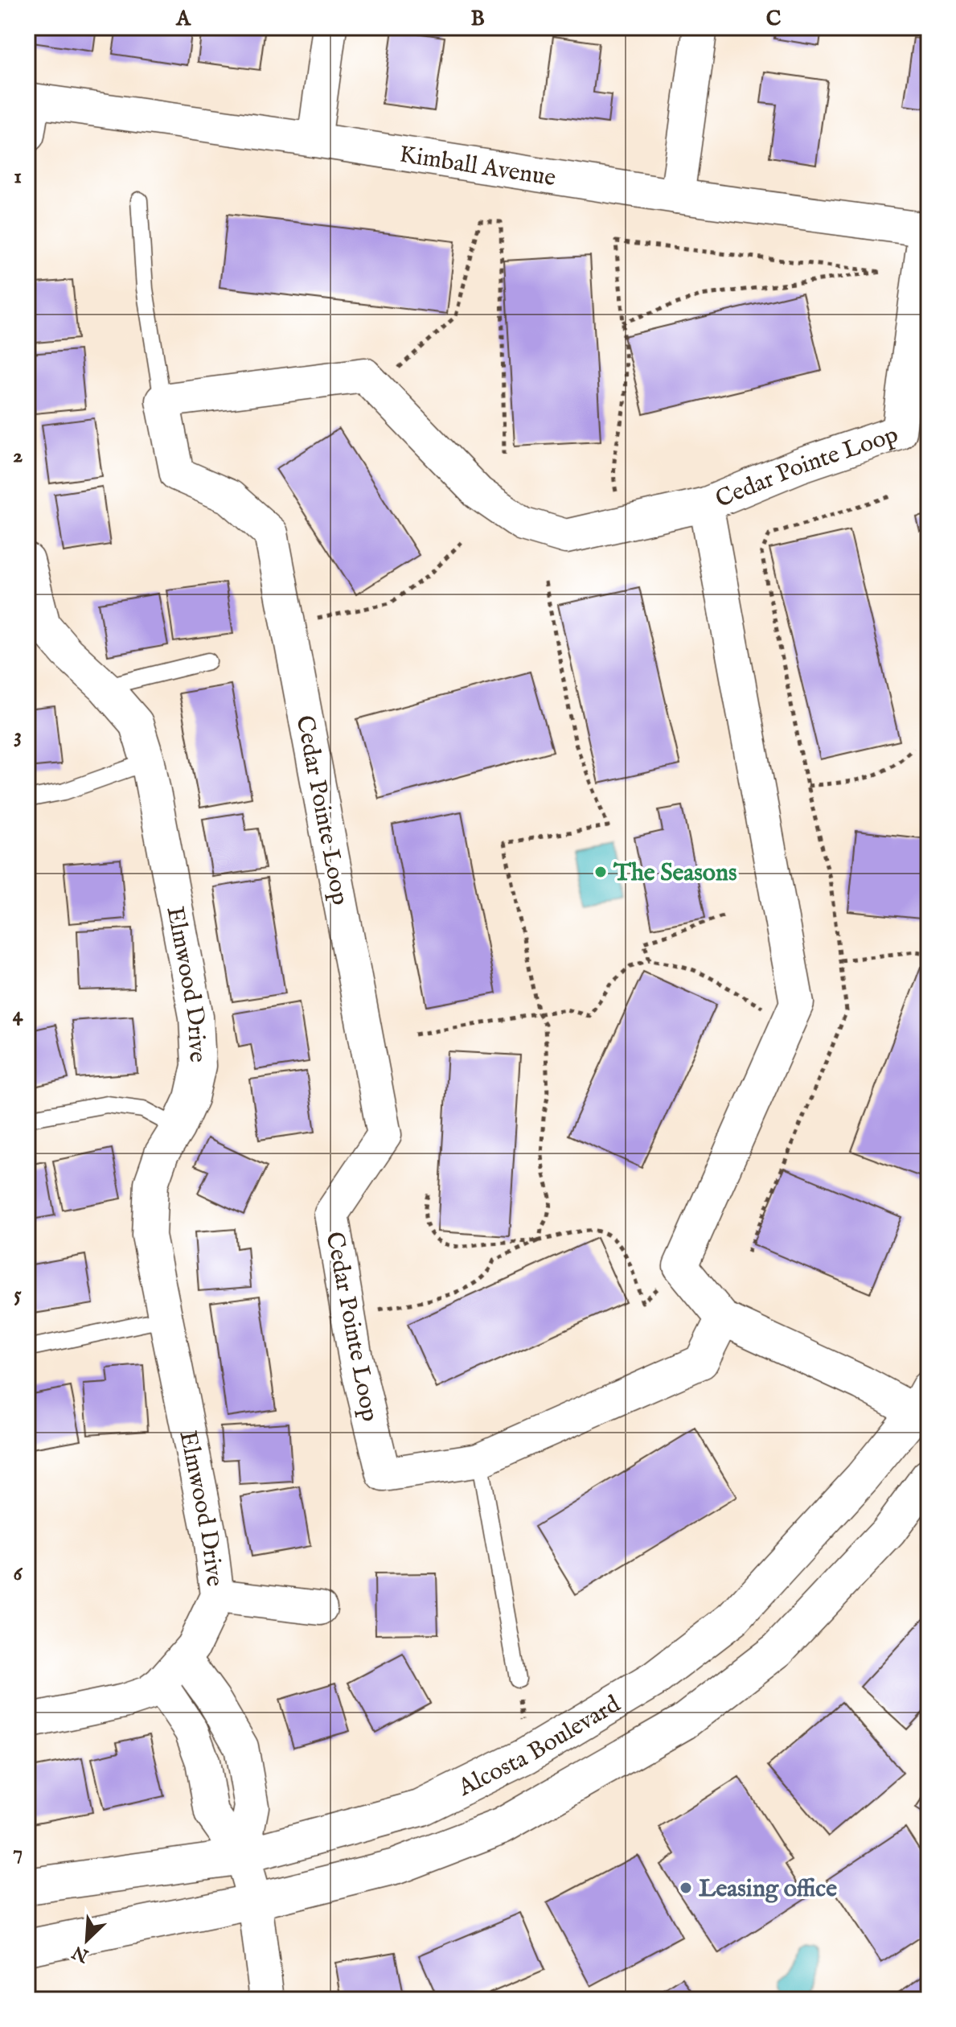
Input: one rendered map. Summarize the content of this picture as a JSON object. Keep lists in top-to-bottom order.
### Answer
{
  "streets": {
    "main road": ["Alcosta Boulevard"],
    "street": ["Kimball Avenue", "Cedar Pointe Loop", "Elmwood Drive"]
  },
  "crossings": [
    ["Kimball Avenue", "Cedar Pointe Loop"]
  ],
  "places": ["The Seasons", "Leasing office"],
  "north": "bottom left",
  "grid": {
    "columns": ["A", "B", "C"],
    "rows": [
      "1",
      "2",
      "3",
      "4",
      "5",
      "6",
      "7"
    ]
  }
}
